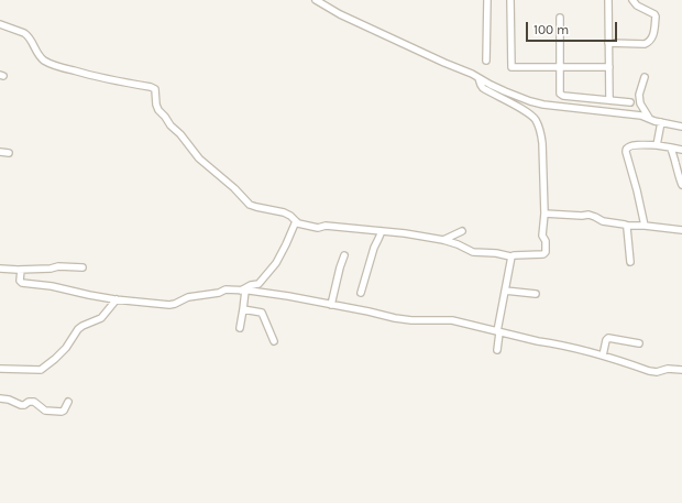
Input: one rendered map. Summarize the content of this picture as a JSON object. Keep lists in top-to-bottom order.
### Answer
{
  "scale_bar": "100 m"
}
